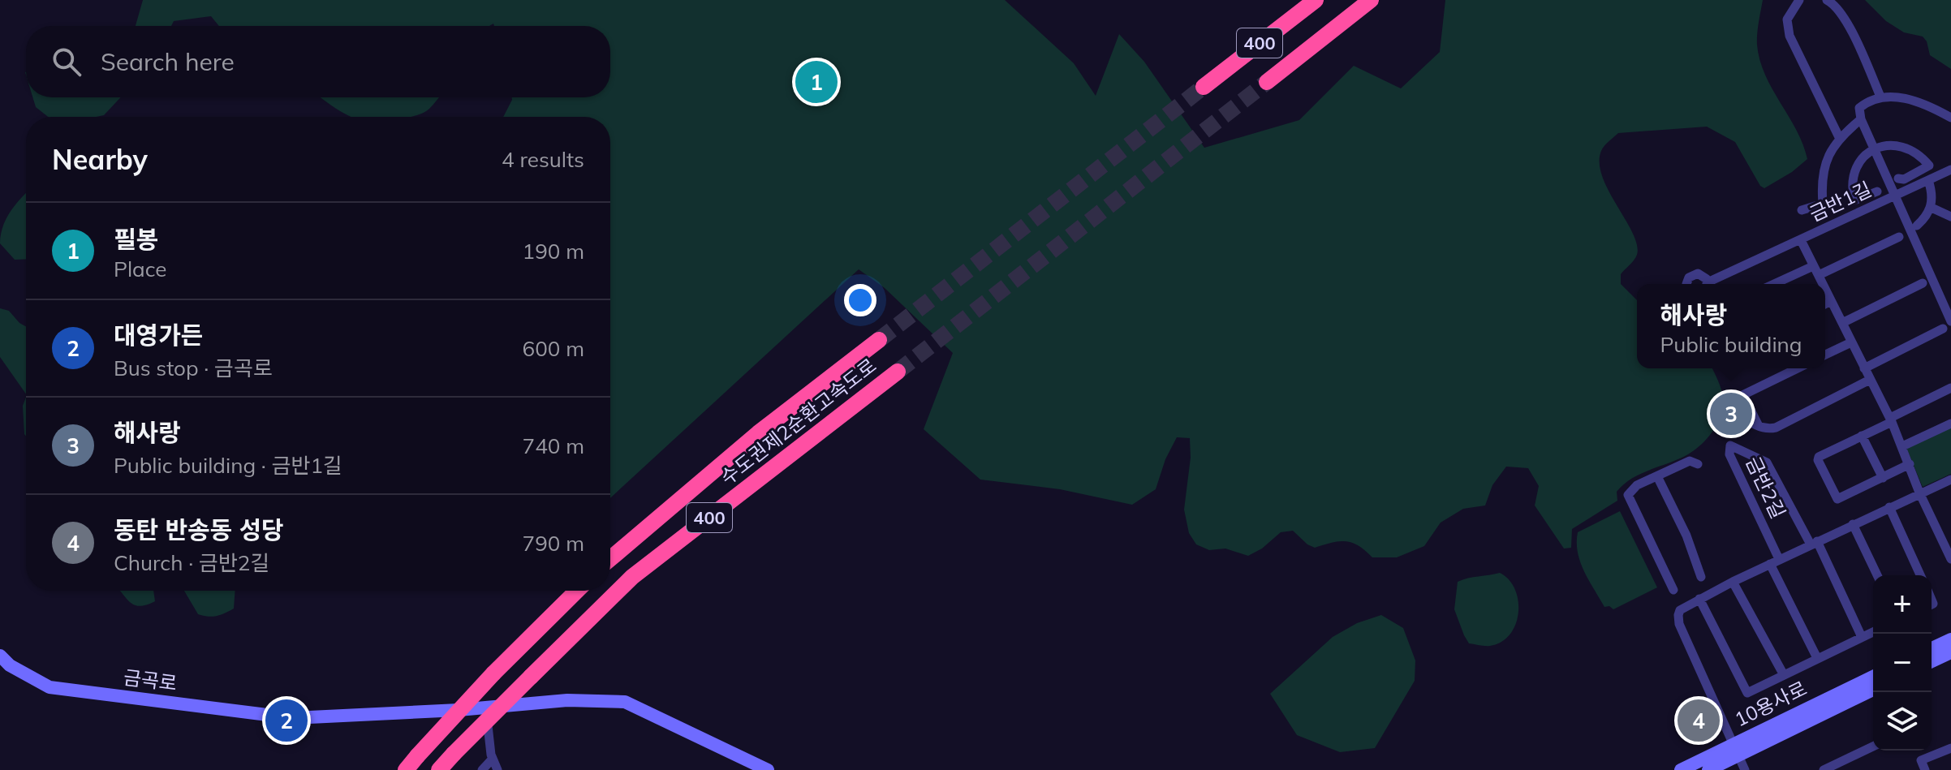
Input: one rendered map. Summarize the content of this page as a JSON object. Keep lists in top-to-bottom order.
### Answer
{
  "streets": {
    "highway": ["400", "수도권제2순환고속도로"],
    "street": [
      "금반1길",
      "금반2길",
      "금곡로",
      "10용사로"
    ]
  },
  "page": {
    "search": "Search here",
    "pins": [
      "1",
      "3",
      "2",
      "4"
    ],
    "heading": ["Nearby", "4 results"],
    "list": [
      {
        "mark": "1",
        "name": "필봉",
        "note": "Place",
        "value": "190 m"
      },
      {
        "mark": "2",
        "name": "대영가든",
        "note": "Bus stop · 금곡로",
        "value": "600 m"
      },
      {
        "mark": "3",
        "name": "해사랑",
        "note": "Public building · 금반1길",
        "value": "740 m"
      },
      {
        "mark": "4",
        "name": "동탄 반송동 성당",
        "note": "Church · 금반2길",
        "value": "790 m"
      }
    ],
    "popup": ["해사랑", "Public building"],
    "map_buttons": ["+", "−"]
  }
}
